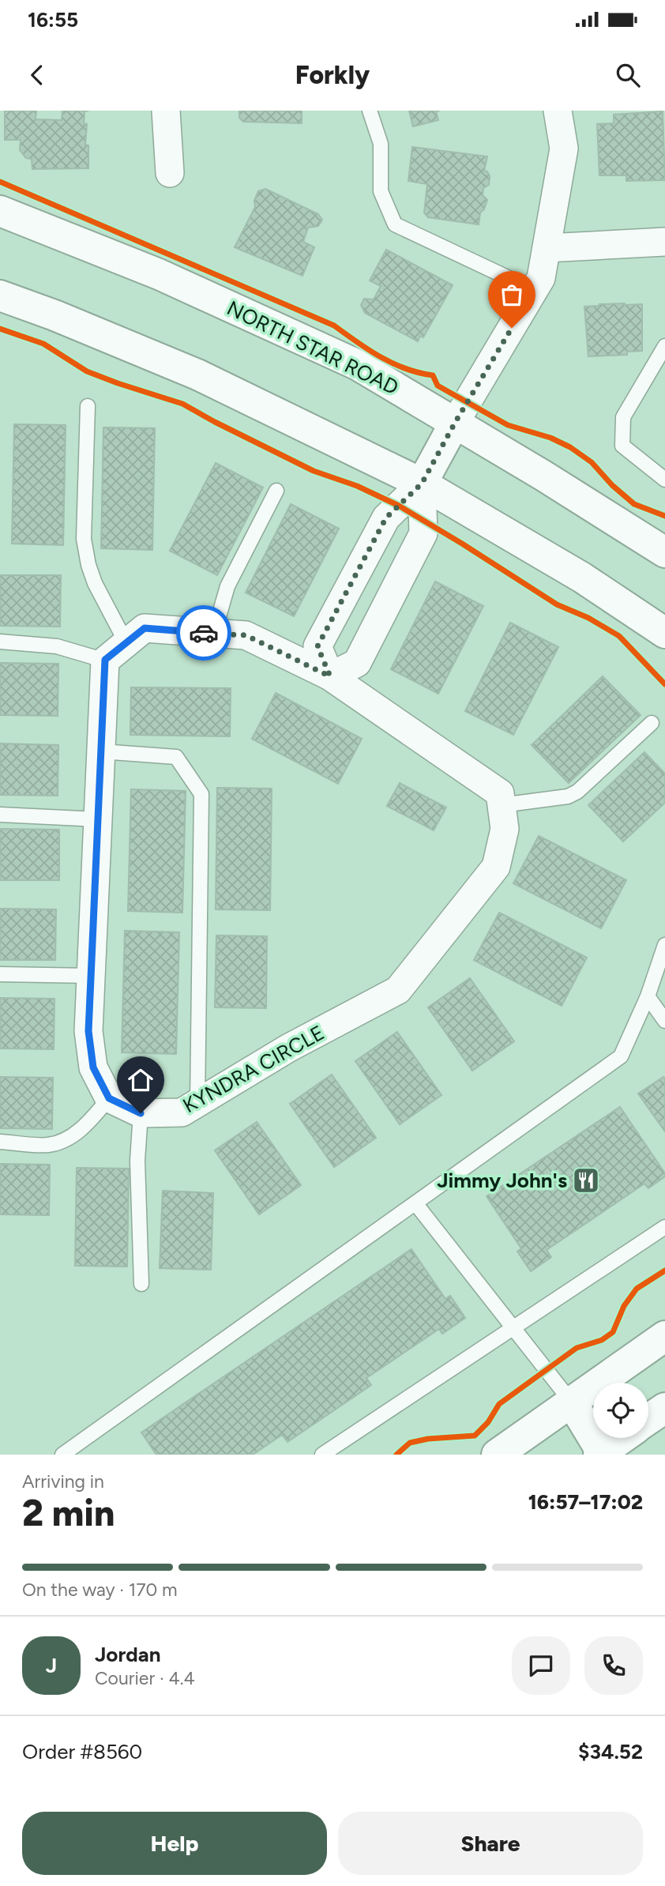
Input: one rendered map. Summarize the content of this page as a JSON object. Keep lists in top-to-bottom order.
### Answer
{
  "streets": {
    "main road": ["NORTH STAR ROAD"],
    "street": ["KYNDRA CIRCLE"]
  },
  "places": {
    "restaurant": ["Jimmy John's"]
  },
  "page": {
    "status": "16:55",
    "header": "Forkly",
    "heading": ["2 min", "Arriving in", "16:57–17:02"],
    "panel": [
      "Jordan",
      "Courier · 4.4",
      "Order #8560",
      "$34.52"
    ],
    "bar": "On the way · 170 m",
    "round": "J",
    "buttons": ["Help", "Share"]
  }
}
